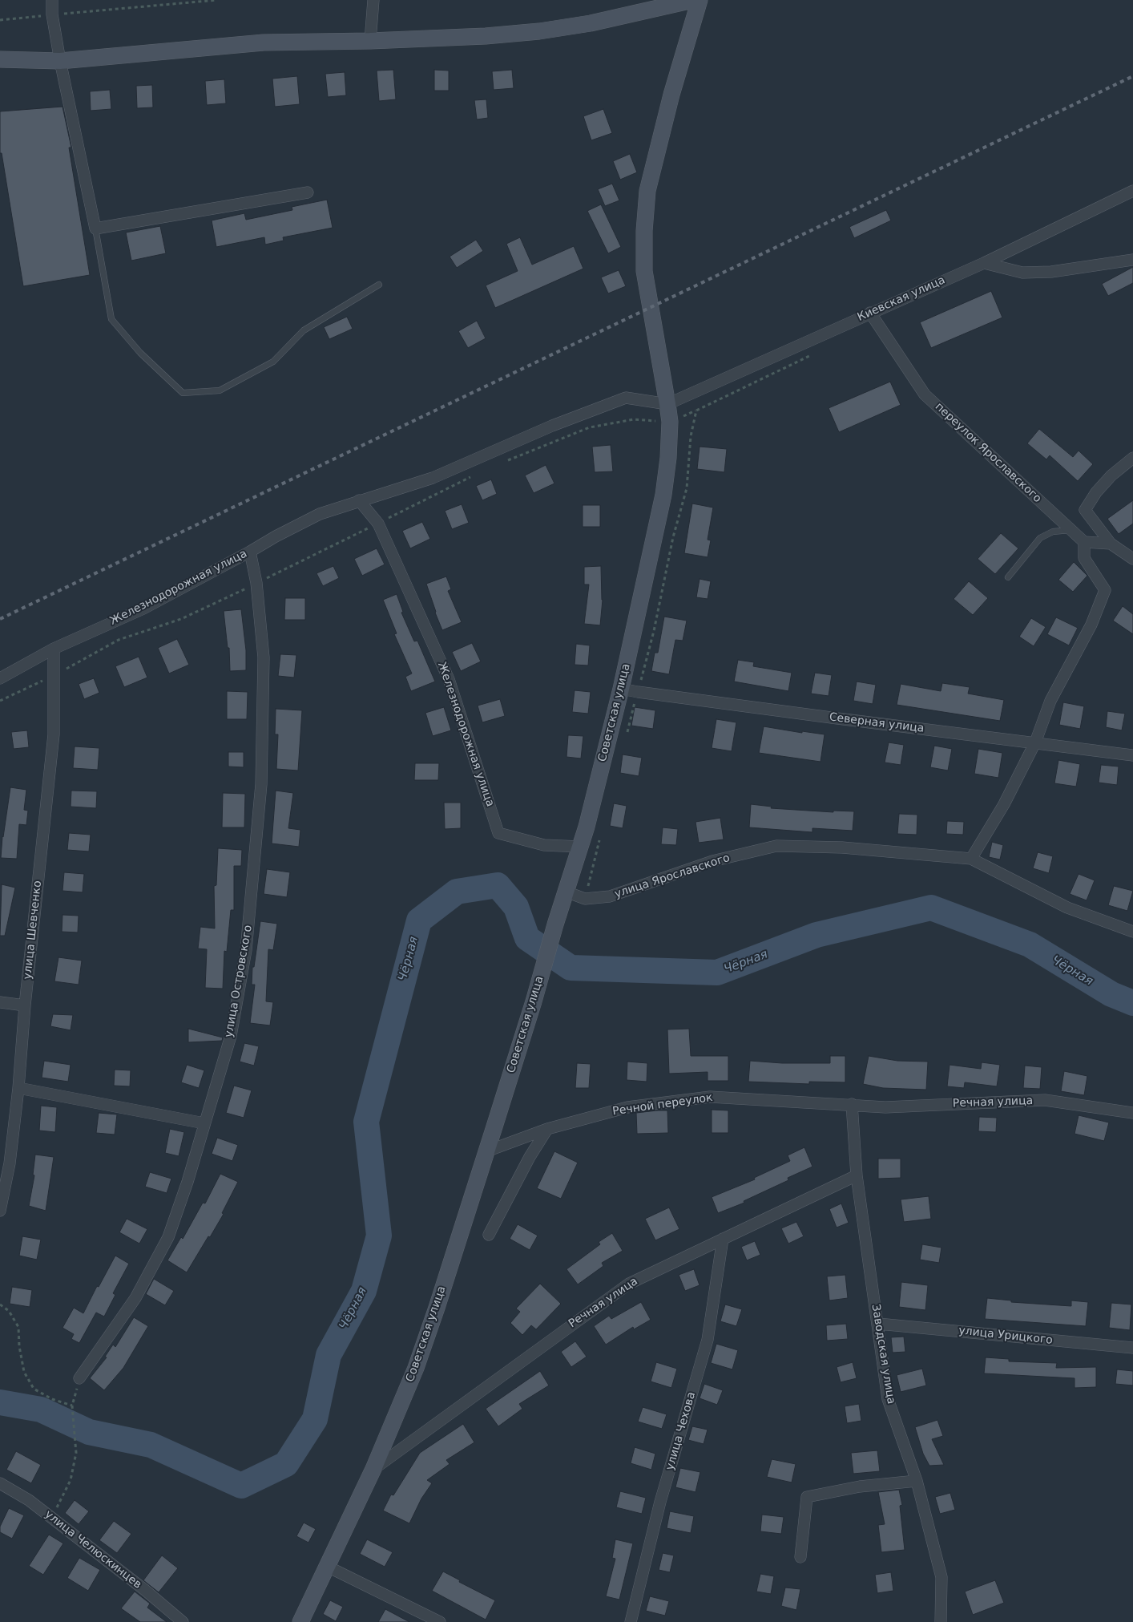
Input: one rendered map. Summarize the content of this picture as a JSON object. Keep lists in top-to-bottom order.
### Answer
{
  "streets": {
    "main road": ["Советская улица"],
    "street": [
      "Киевская улица",
      "переулок Ярославского",
      "Железнодорожная улица",
      "Северная улица",
      "улица Ярославского",
      "улица Шевченко",
      "улица Островского",
      "Речная улица",
      "Речной переулок",
      "улица Урицкого",
      "Заводская улица",
      "улица Чехова",
      "улица Челюскинцев"
    ]
  },
  "crossings": [
    ["Киевская улица", "переулок Ярославского"],
    ["Киевская улица", "Железнодорожная улица"],
    ["Киевская улица", "Советская улица"],
    ["Железнодорожная улица", "Советская улица"],
    ["Железнодорожная улица", "улица Шевченко"],
    ["Железнодорожная улица", "улица Островского"],
    ["Советская улица", "Северная улица"],
    ["Советская улица", "улица Ярославского"],
    ["Советская улица", "Речная улица"],
    ["Советская улица", "Речной переулок"],
    ["Речная улица", "Речной переулок"],
    ["Речная улица", "Заводская улица"],
    ["Речная улица", "улица Чехова"],
    ["Речной переулок", "Заводская улица"],
    ["улица Урицкого", "Заводская улица"]
  ],
  "water": ["Чёрная"]
}
